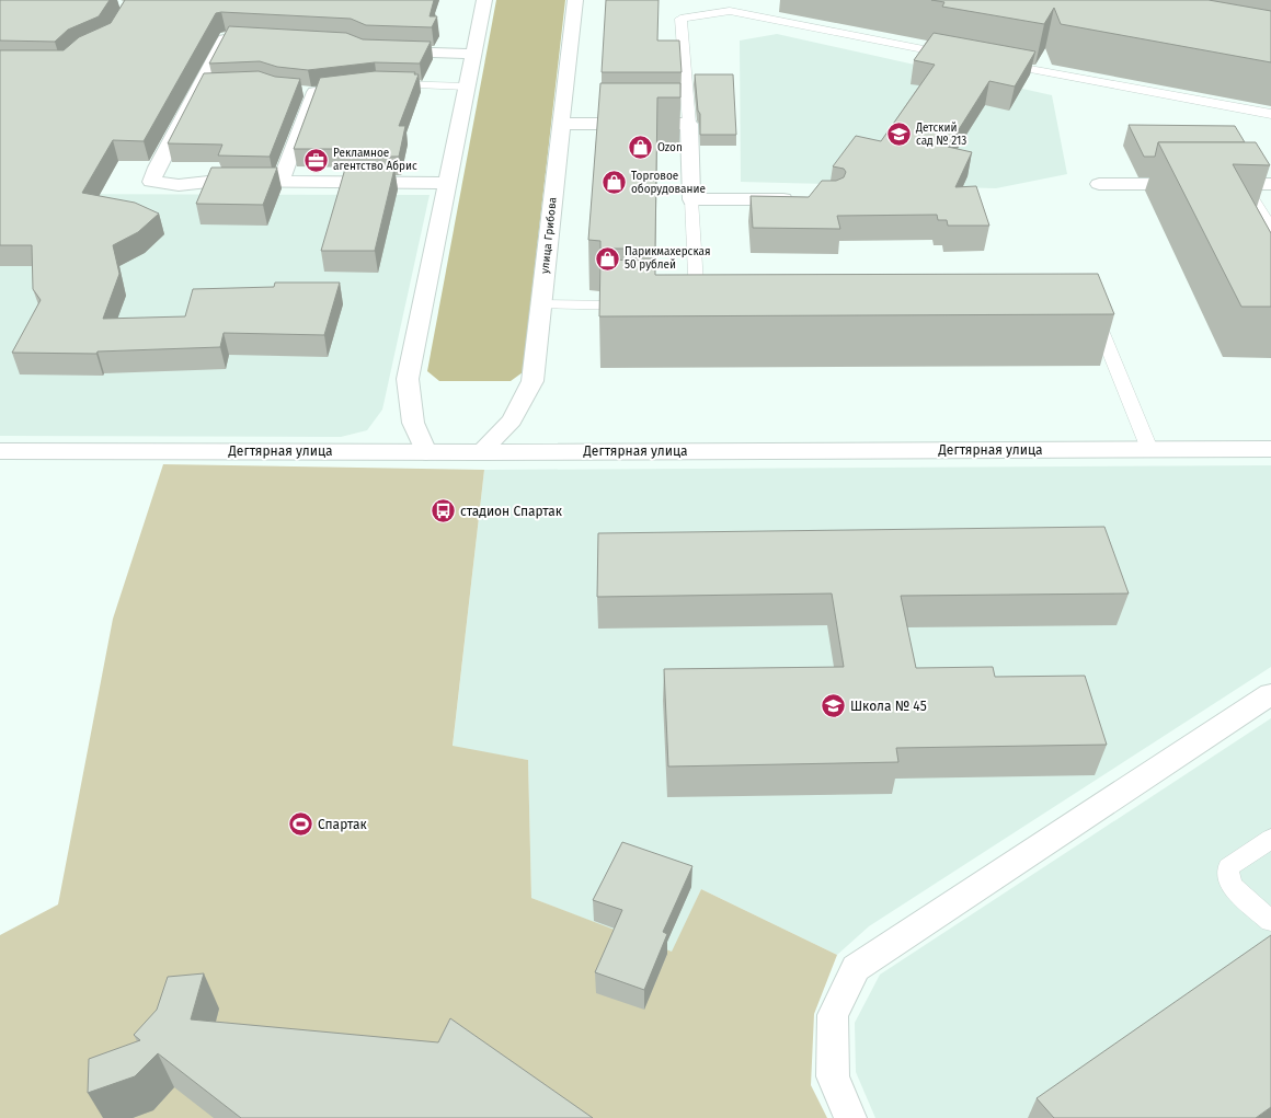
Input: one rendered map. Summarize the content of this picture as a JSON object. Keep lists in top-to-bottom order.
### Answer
{
  "streets": {
    "street": ["улица Грибова", "Дегтярная улица"]
  },
  "crossings": [
    ["улица Грибова", "Дегтярная улица"]
  ],
  "places": {
    "school or university": ["Детский сад № 213", "Школа № 45"],
    "shop": ["Ozon", "Торговое оборудование", "Парикмахерская 50 рублей"],
    "office": ["Рекламное агентство Абрис"],
    "bus stop": ["стадион Спартак"],
    "sports": ["Спартак"]
  }
}
